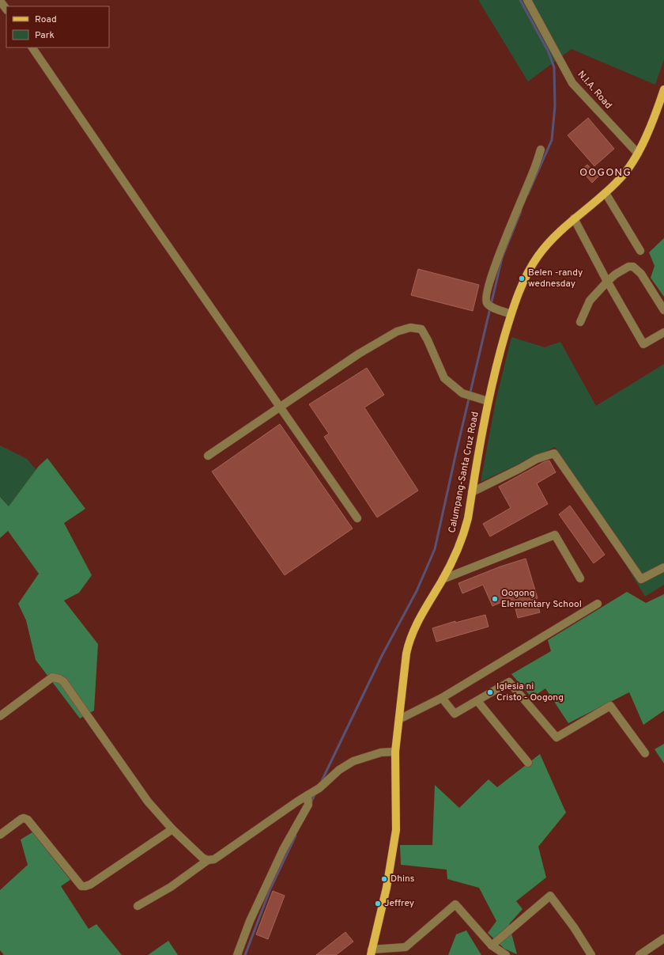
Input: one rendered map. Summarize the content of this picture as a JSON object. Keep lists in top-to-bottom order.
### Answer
{
  "streets": {
    "main road": ["Calumpang-Santa Cruz Road"],
    "street": ["N.I.A. Road"]
  },
  "crossings": [
    ["N.I.A. Road", "Calumpang-Santa Cruz Road"]
  ],
  "districts": ["OOGONG"],
  "places": [
    "Belen -randy wednesday",
    "Oogong Elementary School",
    "Iglesia ni Cristo - Oogong",
    "Dhins",
    "Jeffrey"
  ],
  "legend": ["Road", "Park"]
}
